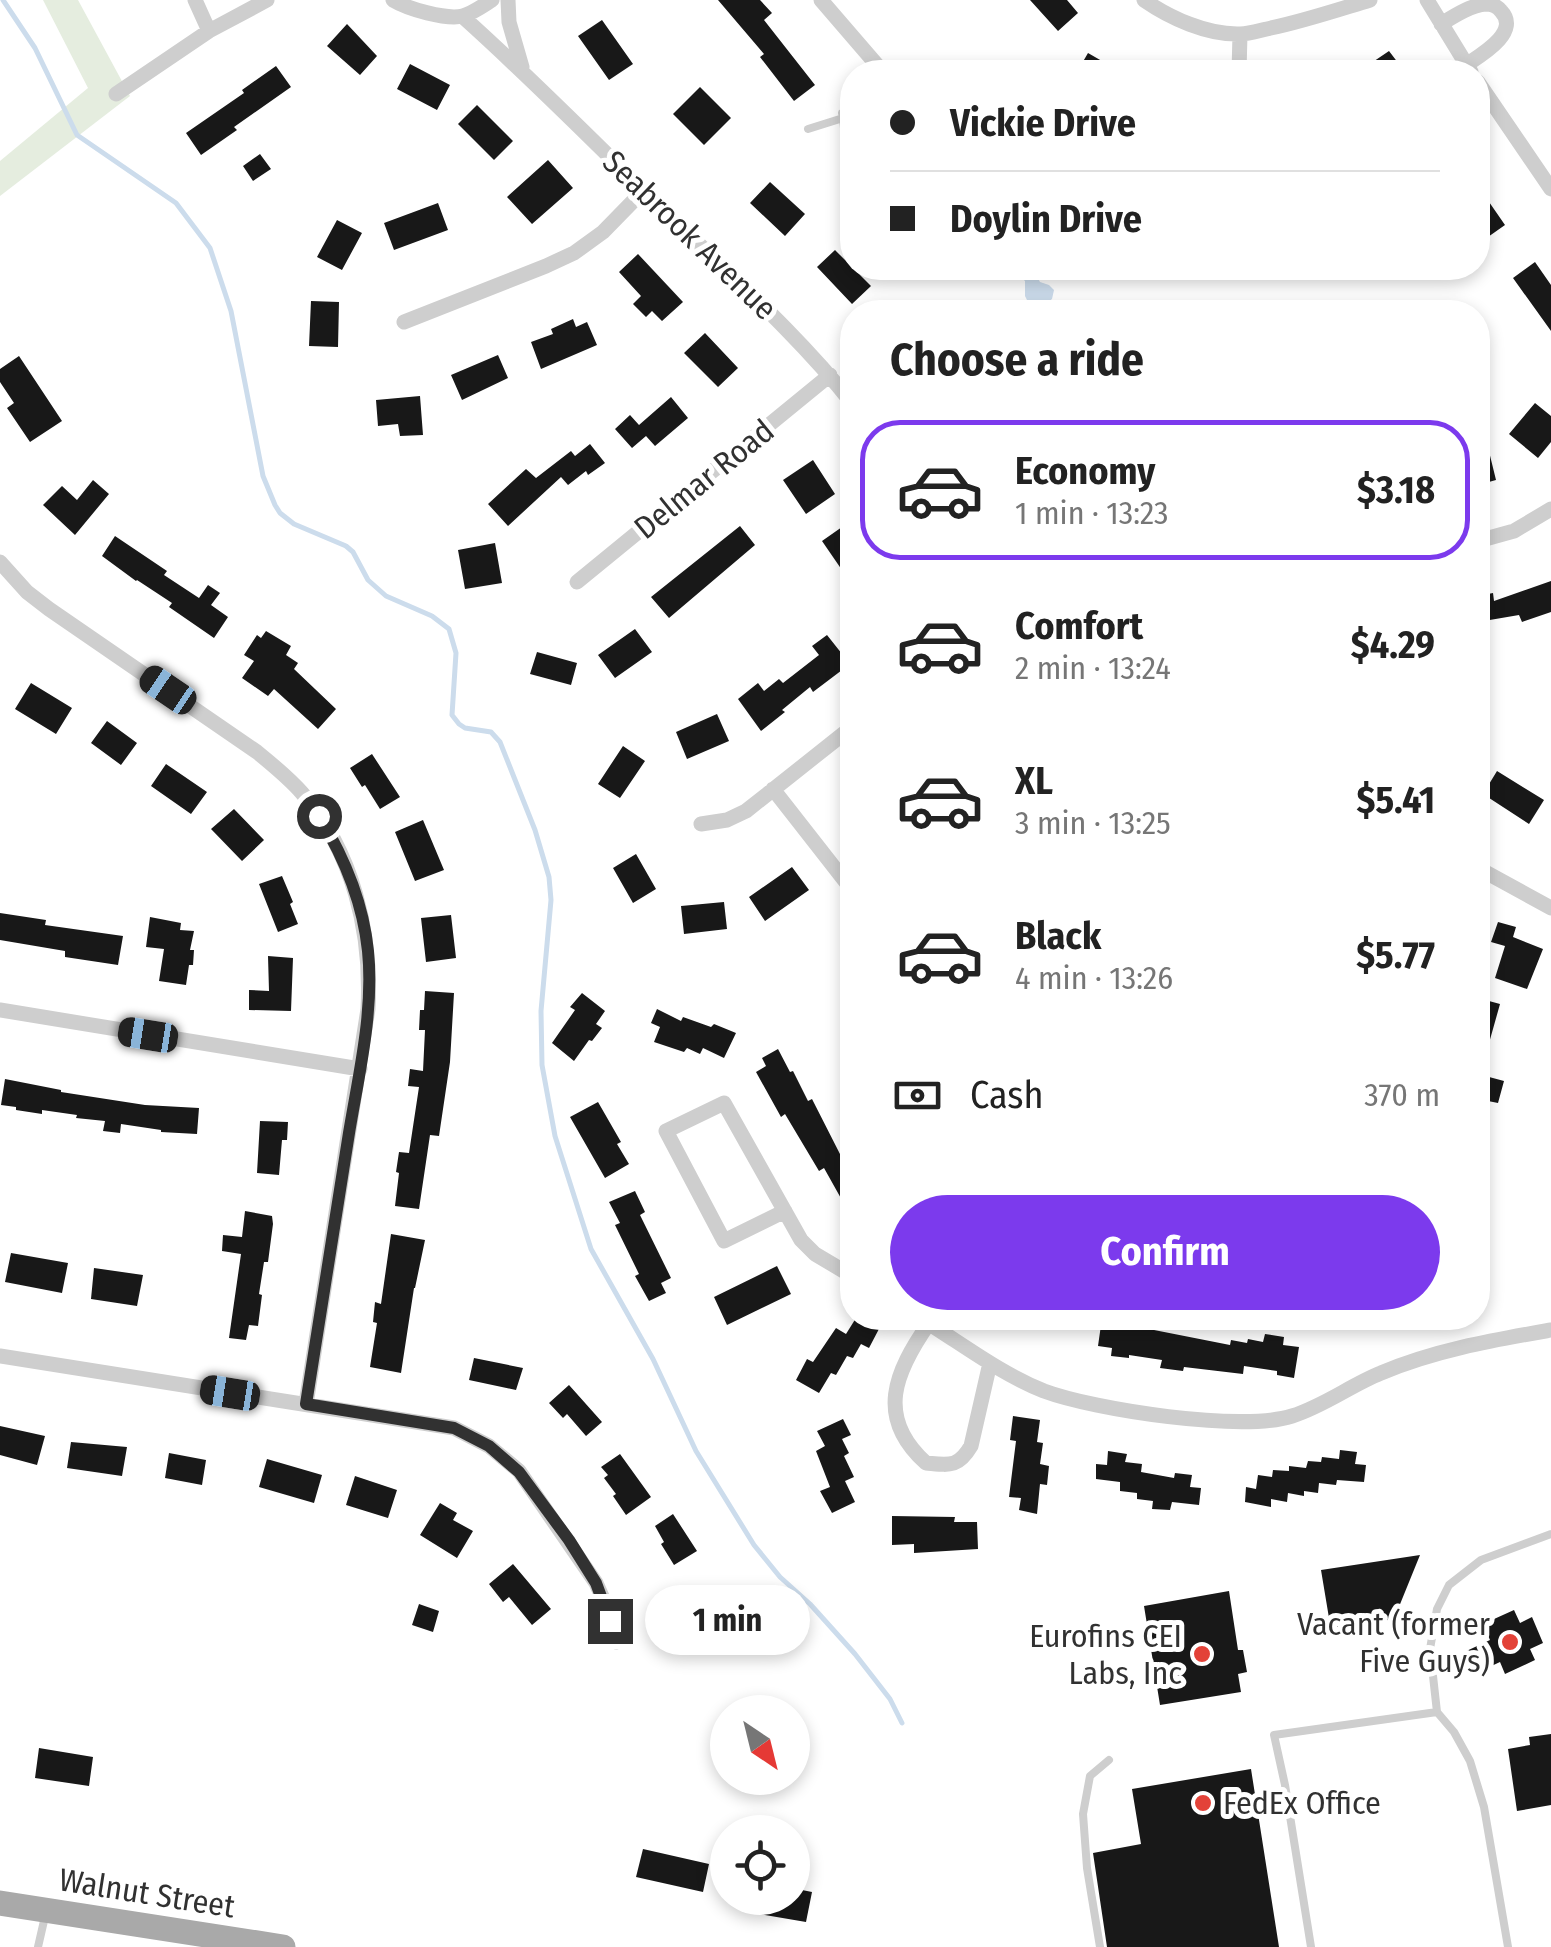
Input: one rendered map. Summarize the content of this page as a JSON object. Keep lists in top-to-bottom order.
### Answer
{
  "streets": {
    "main road": ["Walnut Street"],
    "street": ["Seabrook Avenue", "Delmar Road"]
  },
  "crossings": [
    ["Seabrook Avenue", "Delmar Road"]
  ],
  "places": ["Vacant (former Five Guys)", "Eurofins CEI Labs, Inc", "FedEx Office"],
  "north": "bottom right",
  "page": {
    "banner": ["Vickie Drive", "Doylin Drive"],
    "heading": "Choose a ride",
    "list": [
      {
        "name": "Economy",
        "note": "1 min · 13:23",
        "value": "$3.18"
      },
      {
        "name": "Comfort",
        "note": "2 min · 13:24",
        "value": "$4.29"
      },
      {
        "name": "XL",
        "note": "3 min · 13:25",
        "value": "$5.41"
      },
      {
        "name": "Black",
        "note": "4 min · 13:26",
        "value": "$5.77"
      }
    ],
    "pay": ["Cash", "370 m"],
    "buttons": "Confirm",
    "bubble": "1 min"
  }
}
